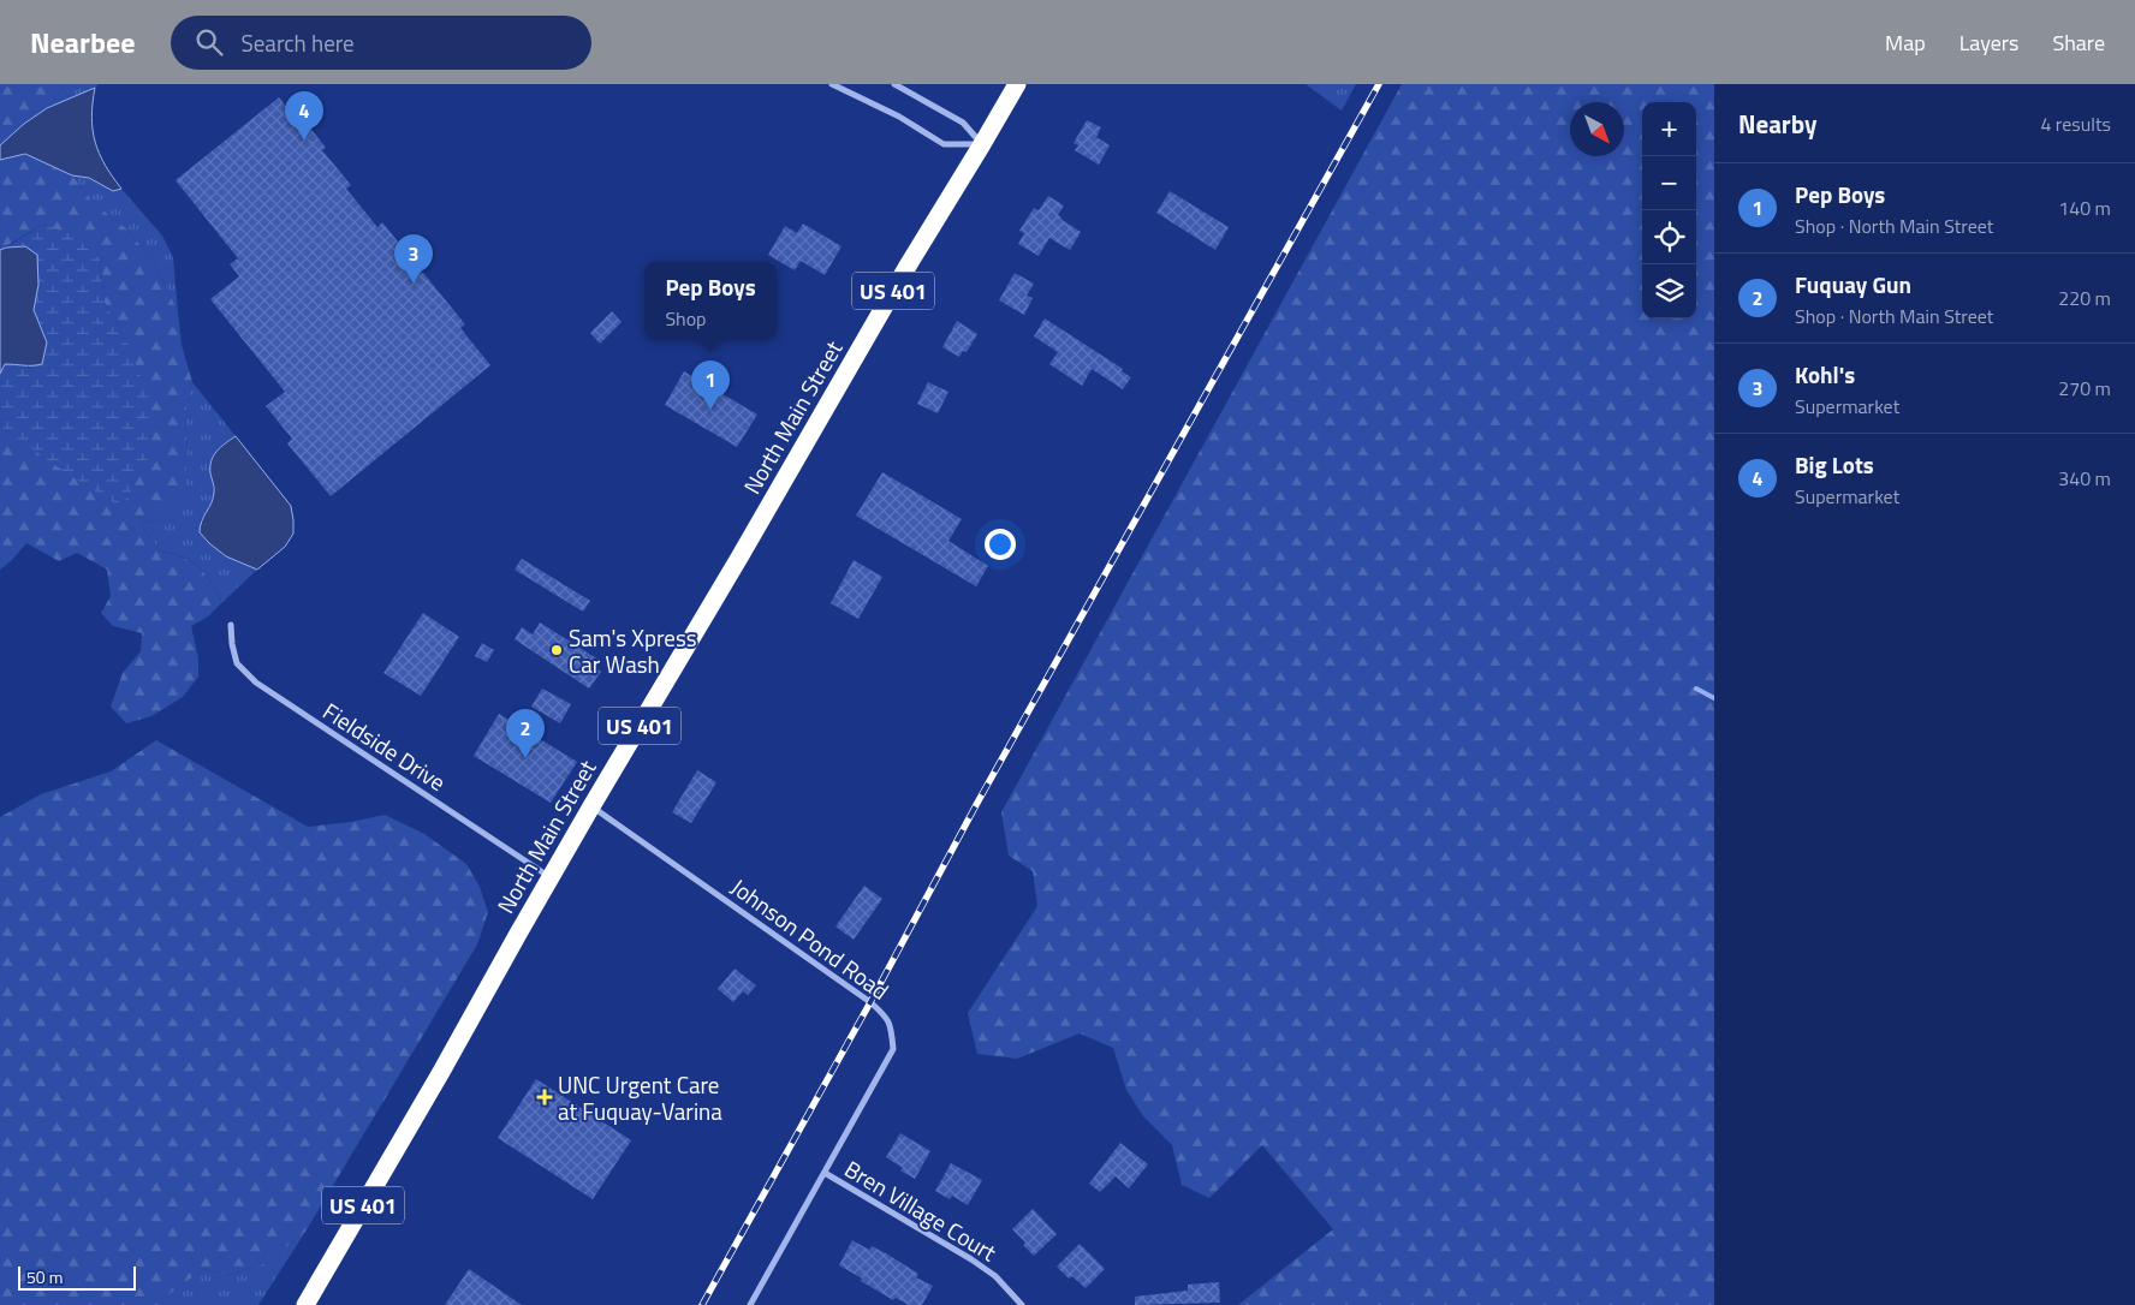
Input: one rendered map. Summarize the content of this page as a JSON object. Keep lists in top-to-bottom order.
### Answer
{
  "streets": {
    "highway": ["US 401", "North Main Street"],
    "street": ["Fieldside Drive", "Johnson Pond Road", "Bren Village Court"]
  },
  "crossings": [
    ["North Main Street", "Fieldside Drive"],
    ["North Main Street", "Johnson Pond Road"],
    ["Johnson Pond Road", "Bren Village Court"]
  ],
  "places": {
    "other": ["Sam's Xpress Car Wash"],
    "health": ["UNC Urgent Care at Fuquay-Varina"]
  },
  "scale_bar": "50 m",
  "north": "bottom right",
  "page": {
    "header": "Nearbee",
    "search": "Search here",
    "nav": ["Map", "Layers", "Share"],
    "heading": ["Nearby", "4 results"],
    "pins": [
      "4",
      "3",
      "1",
      "2"
    ],
    "map_buttons": ["+", "−"],
    "list": [
      {
        "mark": "1",
        "name": "Pep Boys",
        "note": "Shop · North Main Street",
        "value": "140 m"
      },
      {
        "mark": "2",
        "name": "Fuquay Gun",
        "note": "Shop · North Main Street",
        "value": "220 m"
      },
      {
        "mark": "3",
        "name": "Kohl's",
        "note": "Supermarket",
        "value": "270 m"
      },
      {
        "mark": "4",
        "name": "Big Lots",
        "note": "Supermarket",
        "value": "340 m"
      }
    ],
    "popup": ["Pep Boys", "Shop"],
    "scale": "50 m"
  }
}
